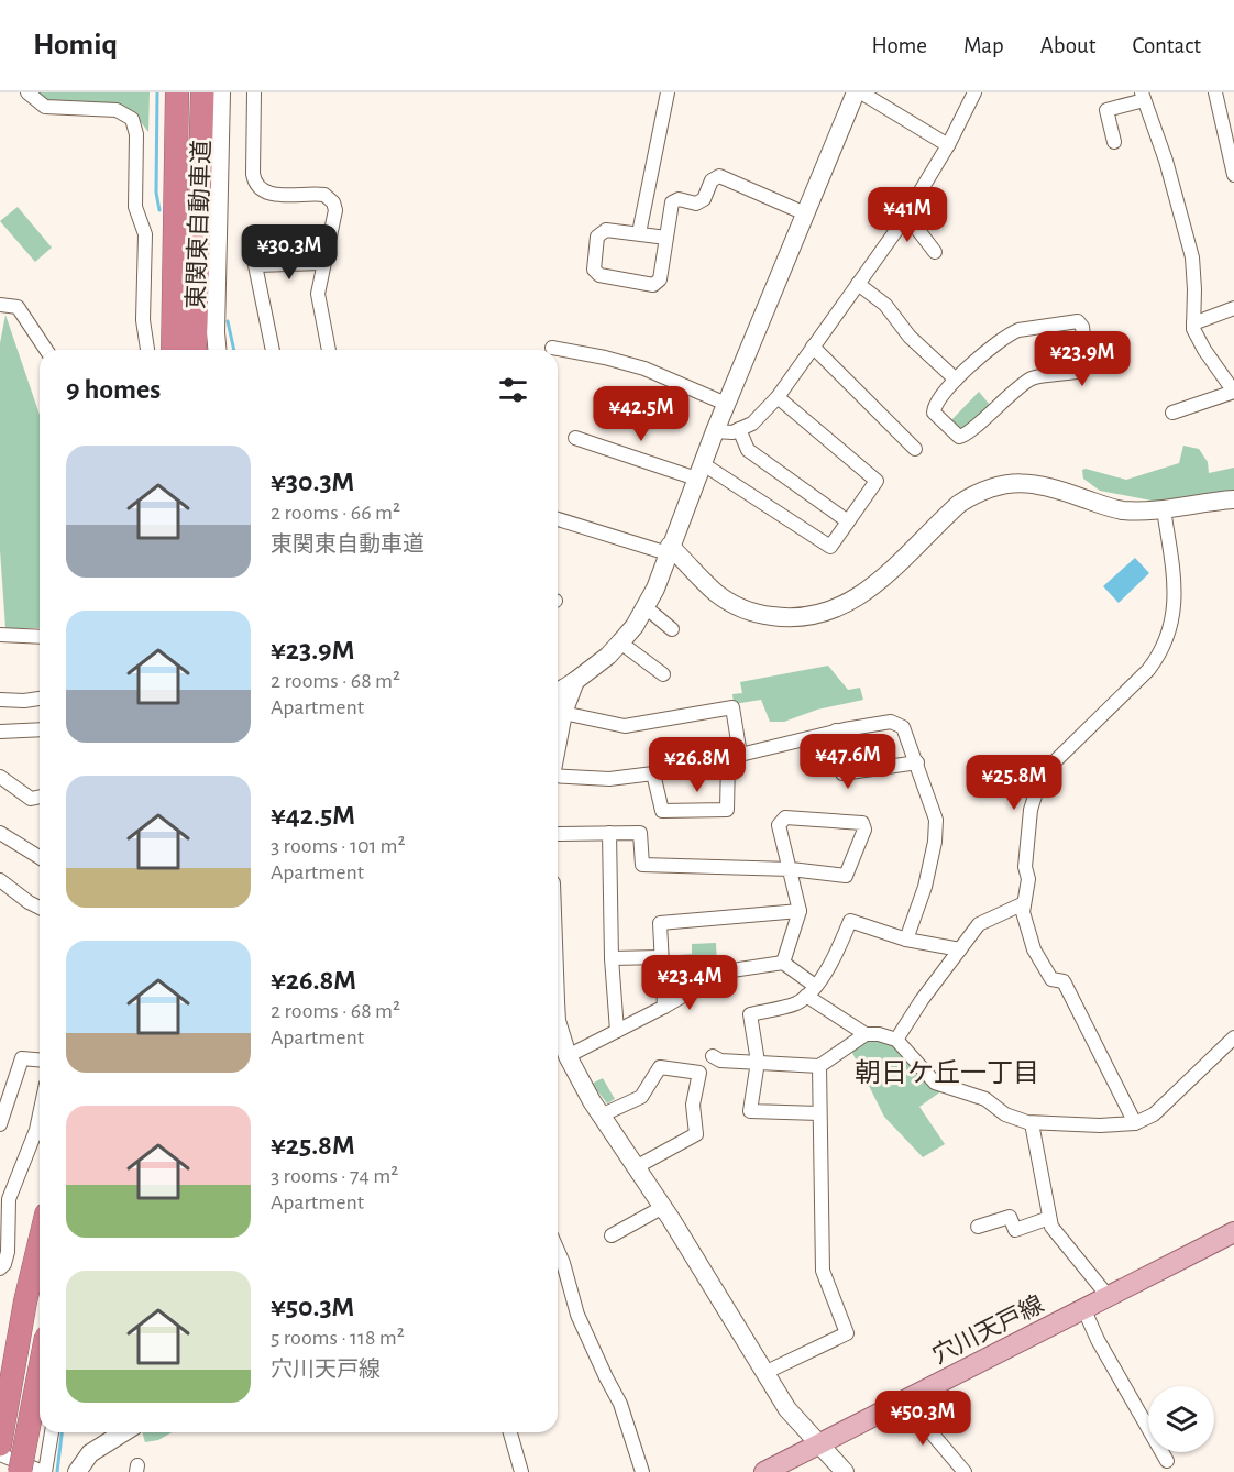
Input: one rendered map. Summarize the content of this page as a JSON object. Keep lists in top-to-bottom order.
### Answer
{
  "streets": {
    "highway": ["東関東自動車道"],
    "main road": ["穴川天戸線"]
  },
  "districts": ["朝日ケ丘一丁目"],
  "page": {
    "header": "Homiq",
    "nav": [
      "Home",
      "Map",
      "About",
      "Contact"
    ],
    "price": [
      "¥41M",
      "¥30.3M",
      "¥23.9M",
      "¥42.5M",
      "¥47.6M",
      "¥26.8M",
      "¥25.8M",
      "¥23.4M",
      "¥50.3M"
    ],
    "heading": "9 homes",
    "list": [
      {
        "name": "¥30.3M",
        "note": "2 rooms · 66 m² · 東関東自動車道"
      },
      {
        "name": "¥23.9M",
        "note": "2 rooms · 68 m² · Apartment"
      },
      {
        "name": "¥42.5M",
        "note": "3 rooms · 101 m² · Apartment"
      },
      {
        "name": "¥26.8M",
        "note": "2 rooms · 68 m² · Apartment"
      },
      {
        "name": "¥25.8M",
        "note": "3 rooms · 74 m² · Apartment"
      },
      {
        "name": "¥50.3M",
        "note": "5 rooms · 118 m² · 穴川天戸線"
      }
    ]
  }
}
